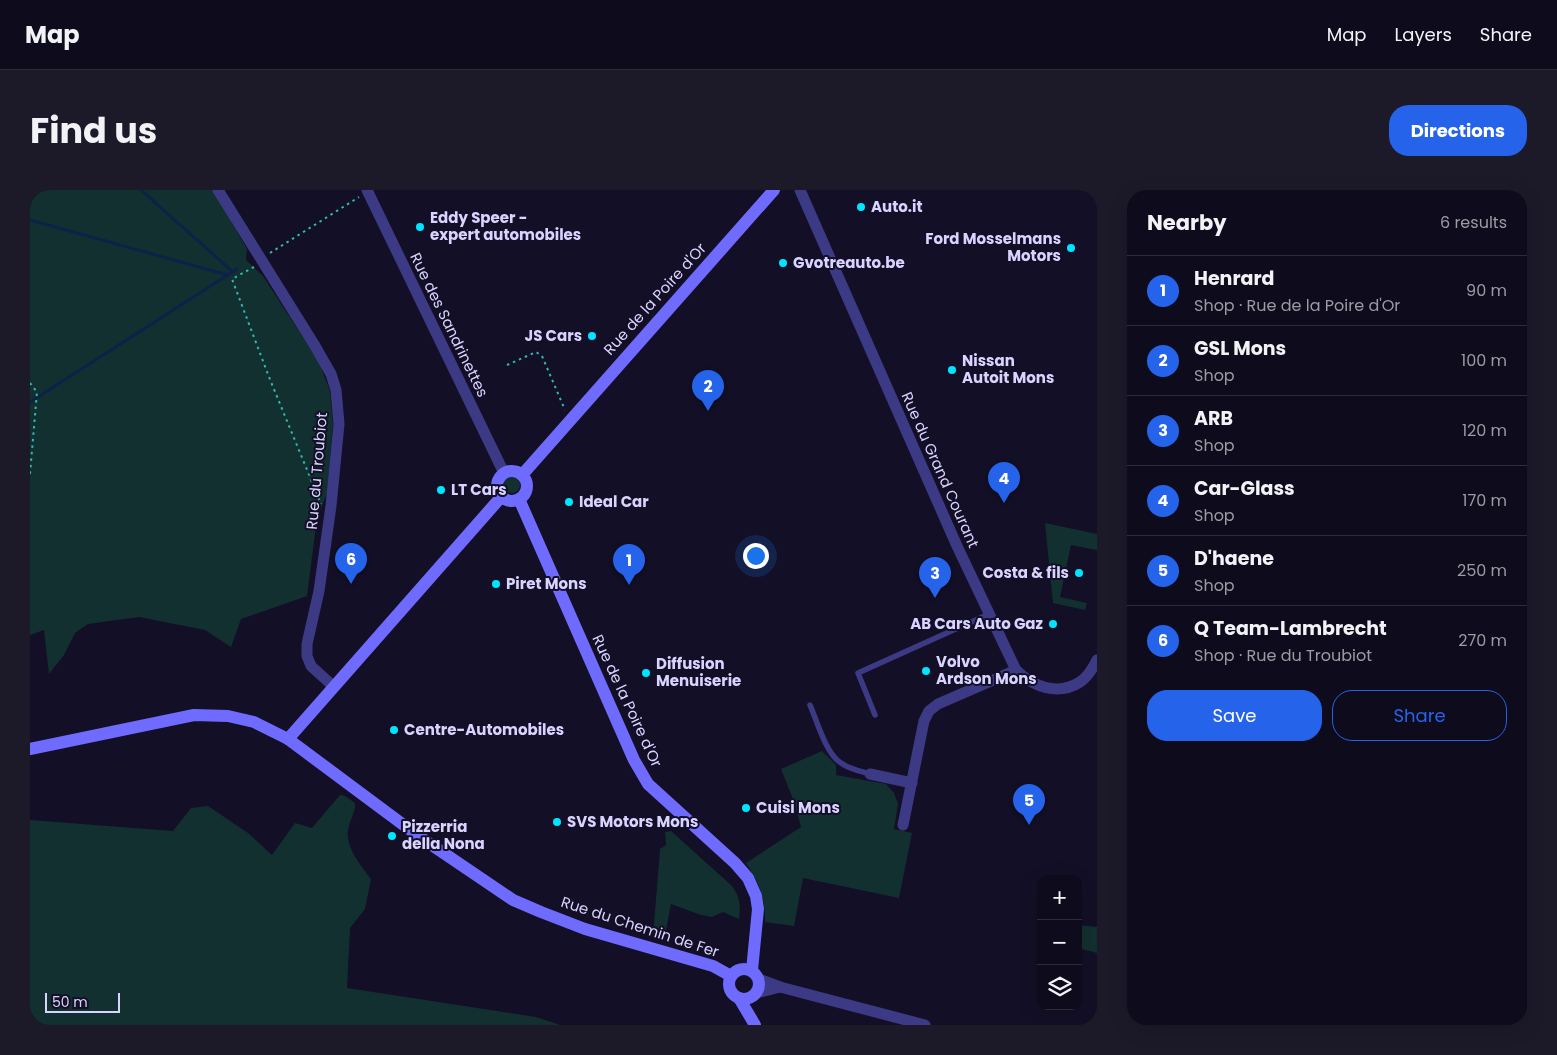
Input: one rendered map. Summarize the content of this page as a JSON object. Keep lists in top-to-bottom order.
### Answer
{
  "streets": {
    "street": [
      "Rue de la Poire d'Or",
      "Rue des Sandrinettes",
      "Rue du Grand Courant",
      "Rue du Troubiot",
      "Rue du Chemin de Fer"
    ]
  },
  "crossings": [
    ["Rue de la Poire d'Or", "Rue des Sandrinettes"],
    ["Rue de la Poire d'Or", "Rue du Chemin de Fer"]
  ],
  "places": [
    "Auto.it",
    "Eddy Speer - expert automobiles",
    "Ford Mosselmans Motors",
    "Gvotreauto.be",
    "JS Cars",
    "Nissan Autoit Mons",
    "LT Cars",
    "Ideal Car",
    "Costa & fils",
    "Piret Mons",
    "AB Cars Auto Gaz",
    "Volvo Ardson Mons",
    "Diffusion Menuiserie",
    "Centre-Automobiles",
    "Cuisi Mons",
    "SVS Motors Mons",
    "Pizzerria della Nona"
  ],
  "scale_bar": "50 m",
  "page": {
    "header": "Map",
    "nav": ["Map", "Layers", "Share"],
    "title": "Find us",
    "buttons": [
      "Directions",
      ["Save", "Share"]
    ],
    "heading": ["Nearby", "6 results"],
    "list": [
      {
        "mark": "1",
        "name": "Henrard",
        "note": "Shop · Rue de la Poire d'Or",
        "value": "90 m"
      },
      {
        "mark": "2",
        "name": "GSL Mons",
        "note": "Shop",
        "value": "100 m"
      },
      {
        "mark": "3",
        "name": "ARB",
        "note": "Shop",
        "value": "120 m"
      },
      {
        "mark": "4",
        "name": "Car-Glass",
        "note": "Shop",
        "value": "170 m"
      },
      {
        "mark": "5",
        "name": "D'haene",
        "note": "Shop",
        "value": "250 m"
      },
      {
        "mark": "6",
        "name": "Q Team-Lambrecht",
        "note": "Shop · Rue du Troubiot",
        "value": "270 m"
      }
    ],
    "pins": [
      "2",
      "4",
      "6",
      "1",
      "3",
      "5"
    ],
    "map_buttons": ["+", "−"],
    "scale": "50 m"
  }
}
